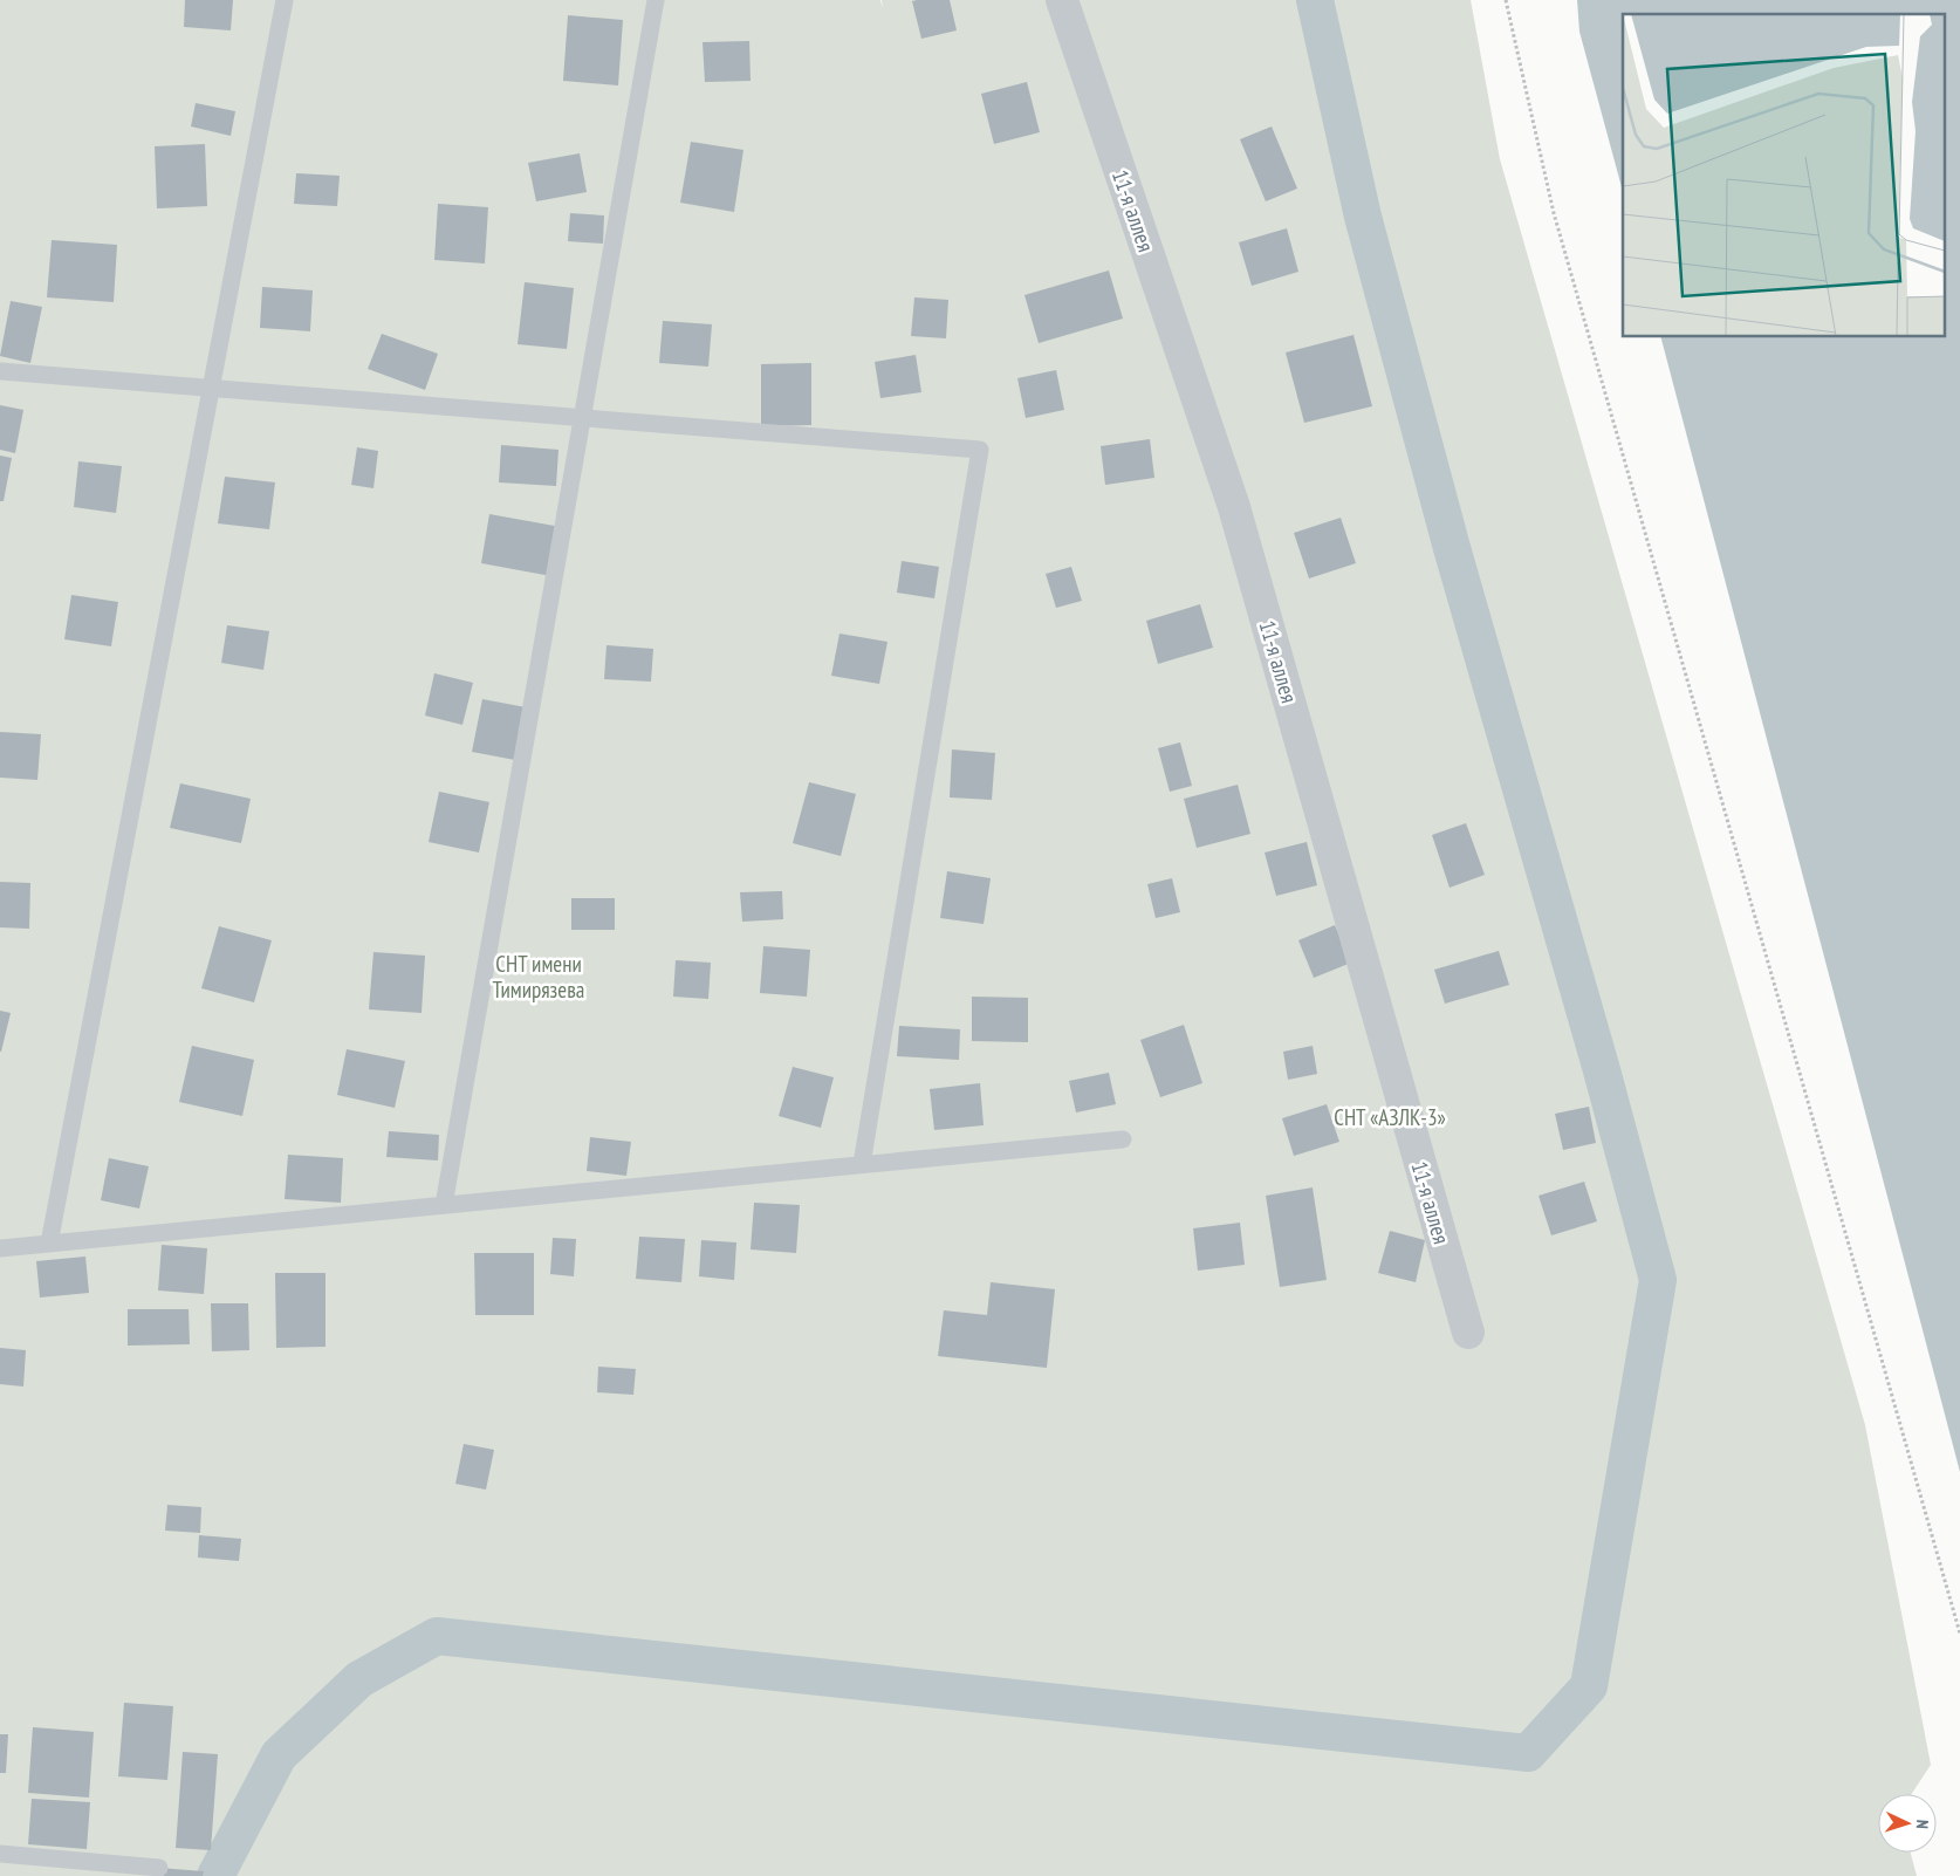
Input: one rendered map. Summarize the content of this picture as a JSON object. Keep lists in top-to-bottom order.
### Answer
{
  "streets": {
    "street": ["11-я аллея"]
  },
  "parks": ["СНТ имени Тимирязева", "СНТ «АЗЛК-3»"],
  "north": "right"
}
